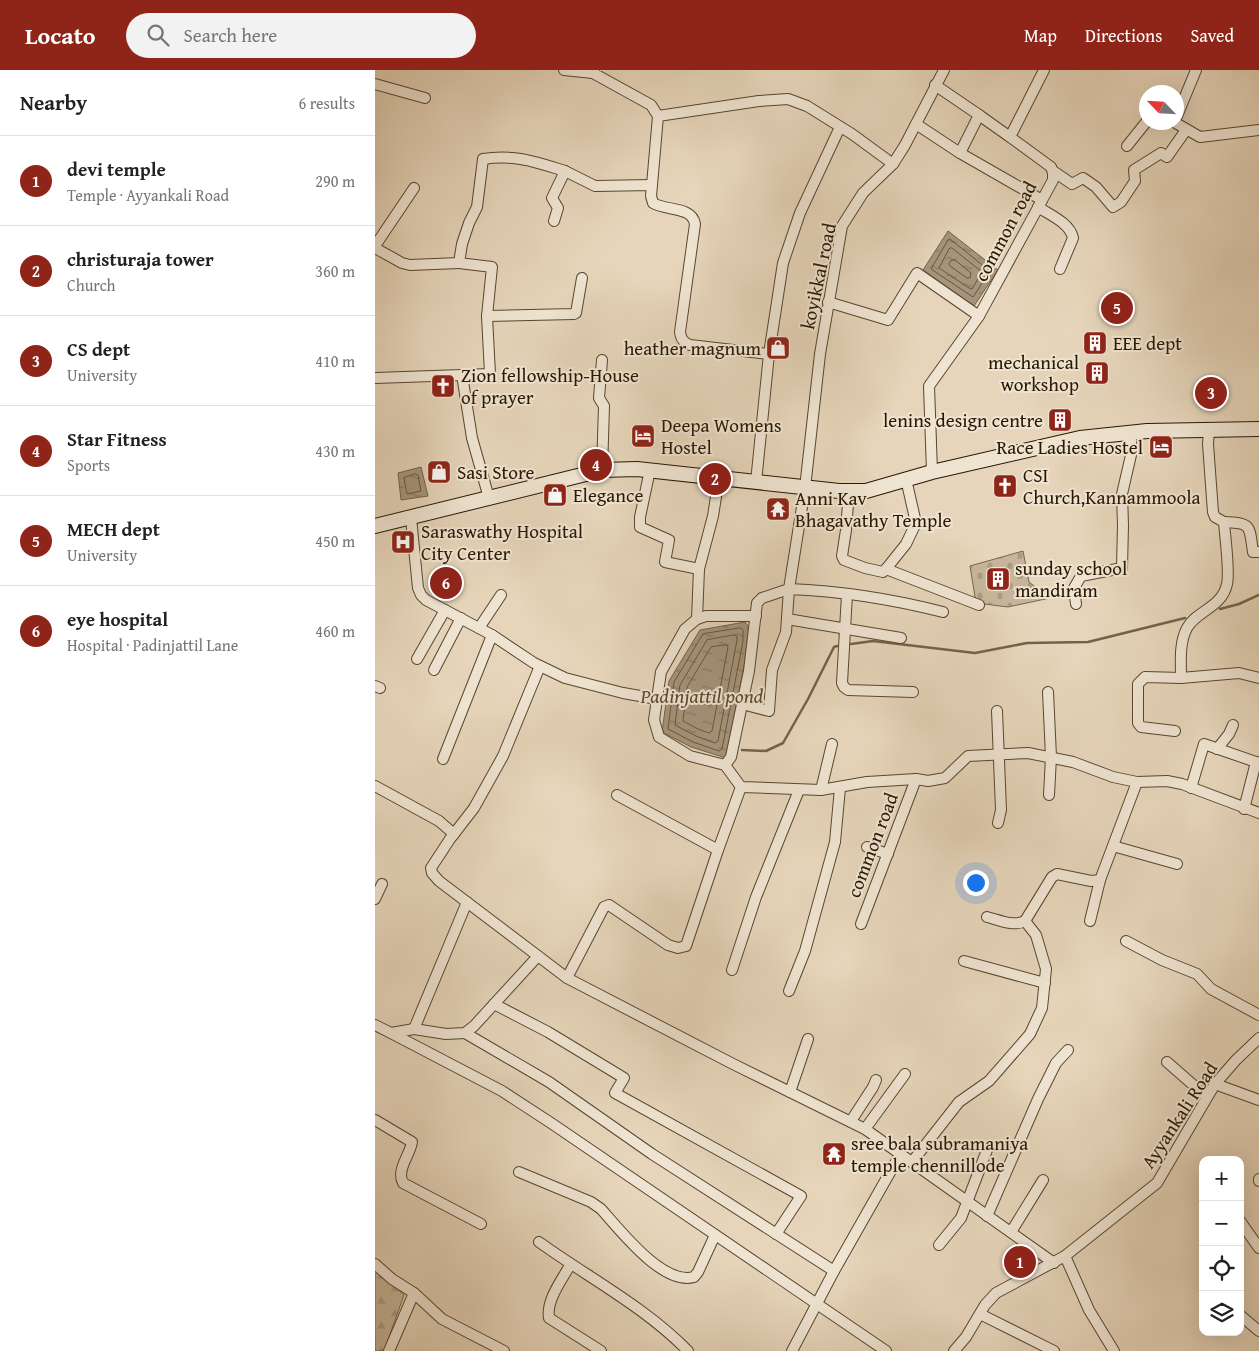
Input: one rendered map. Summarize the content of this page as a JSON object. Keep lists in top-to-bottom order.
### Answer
{
  "streets": {
    "street": ["common road", "koyikkal road", "Ayyankali Road"]
  },
  "water": ["Padinjattil pond"],
  "places": {
    "building": [
      "EEE dept",
      "mechanical workshop",
      "lenins design centre",
      "sunday school mandiram"
    ],
    "shop": ["heather magnum", "Sasi Store", "Elegance"],
    "church": ["Zion fellowship-House of prayer", "CSI Church,Kannammoola"],
    "hotel": ["Deepa Womens Hostel", "Race Ladies Hostel"],
    "temple": ["Anni Kav Bhagavathy Temple", "sree bala subramaniya temple chennillode"],
    "hospital": ["Saraswathy Hospital City Center"]
  },
  "north": "top left",
  "page": {
    "header": "Locato",
    "search": "Search here",
    "nav": ["Map", "Directions", "Saved"],
    "heading": ["Nearby", "6 results"],
    "list": [
      {
        "mark": "1",
        "name": "devi temple",
        "note": "Temple · Ayyankali Road",
        "value": "290 m"
      },
      {
        "mark": "2",
        "name": "christuraja tower",
        "note": "Church",
        "value": "360 m"
      },
      {
        "mark": "3",
        "name": "CS dept",
        "note": "University",
        "value": "410 m"
      },
      {
        "mark": "4",
        "name": "Star Fitness",
        "note": "Sports",
        "value": "430 m"
      },
      {
        "mark": "5",
        "name": "MECH dept",
        "note": "University",
        "value": "450 m"
      },
      {
        "mark": "6",
        "name": "eye hospital",
        "note": "Hospital · Padinjattil Lane",
        "value": "460 m"
      }
    ],
    "pins": [
      "5",
      "3",
      "4",
      "2",
      "6",
      "1"
    ],
    "map_buttons": ["+", "−"]
  }
}
